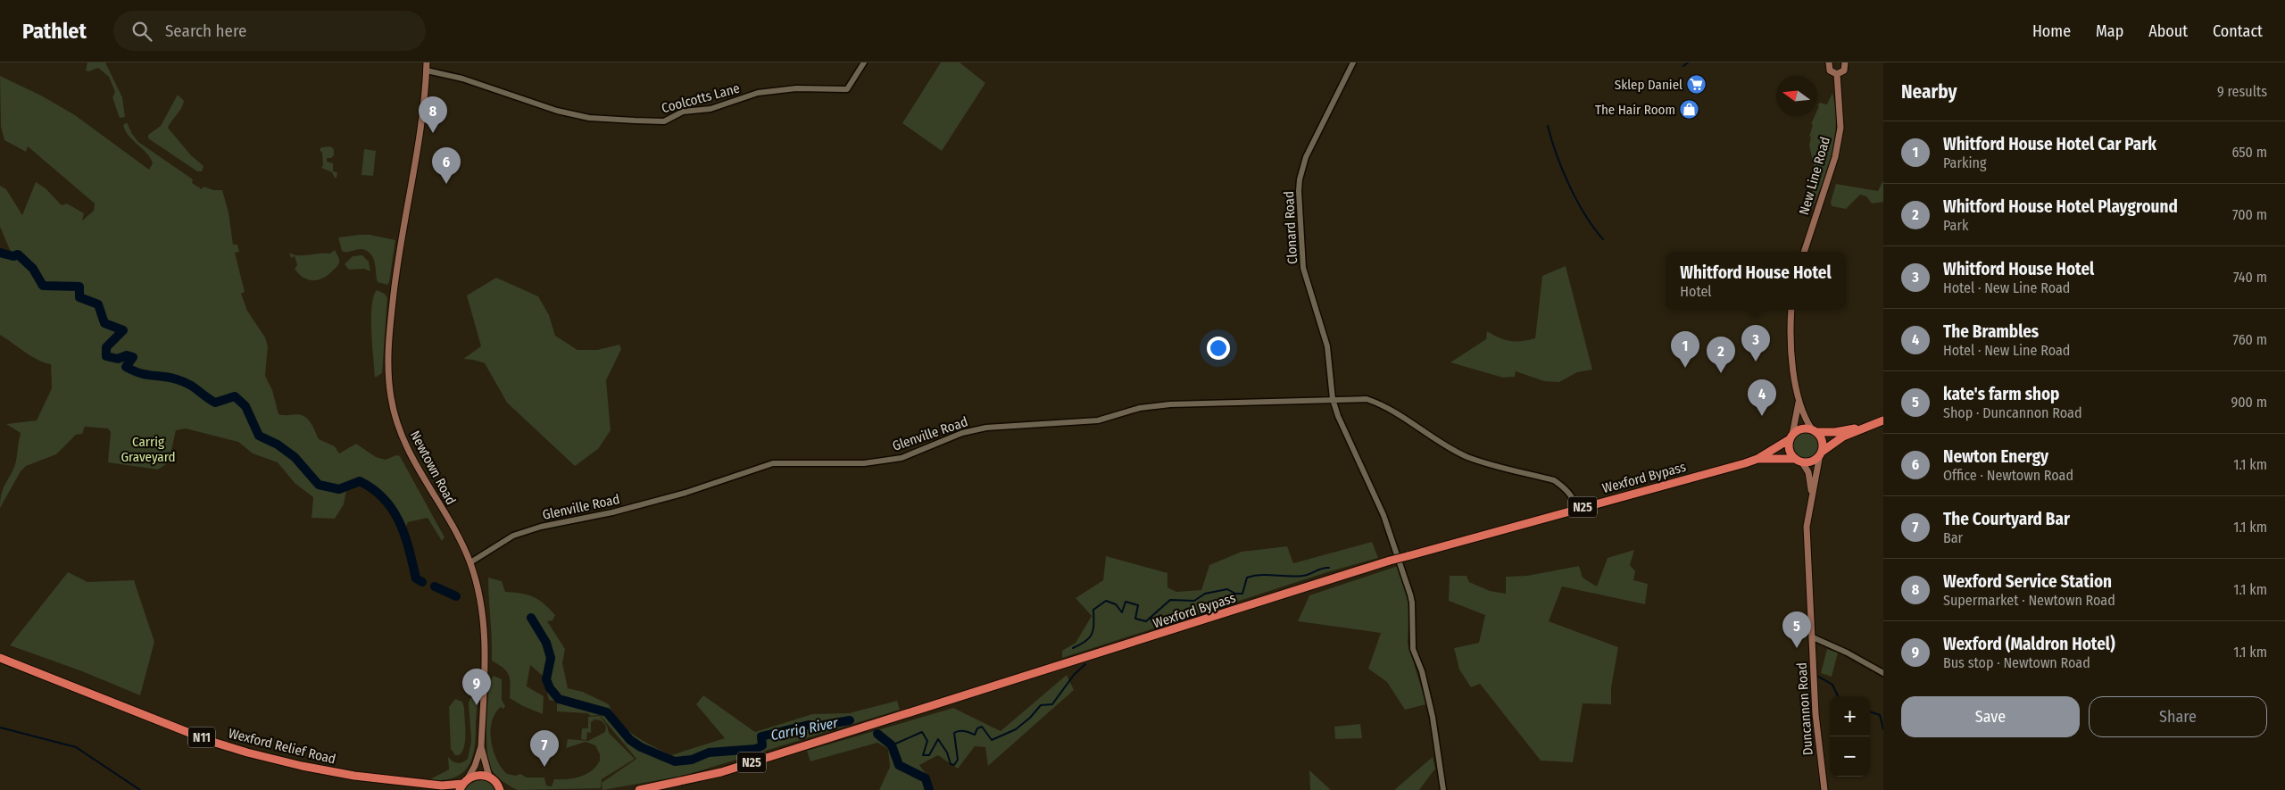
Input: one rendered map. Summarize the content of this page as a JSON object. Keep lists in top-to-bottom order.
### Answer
{
  "streets": {
    "highway": [
      "Wexford Bypass",
      "N25",
      "N11",
      "Wexford Relief Road"
    ],
    "main road": ["New Line Road", "Newtown Road", "Duncannon Road"],
    "street": ["Coolcotts Lane", "Clonard Road", "Glenville Road"]
  },
  "crossings": [
    ["Coolcotts Lane", "Newtown Road"],
    ["Clonard Road", "Glenville Road"],
    ["Glenville Road", "Newtown Road"],
    ["Glenville Road", "Wexford Bypass"],
    ["Newtown Road", "Wexford Relief Road"],
    ["Wexford Bypass", "N25"],
    ["Wexford Bypass", "Duncannon Road"],
    ["N25", "Duncannon Road"]
  ],
  "water": ["Carrig River"],
  "parks": ["Carrig Graveyard"],
  "places": {
    "supermarket": ["Sklep Daniel"],
    "shop": ["The Hair Room"]
  },
  "north": "left",
  "page": {
    "header": "Pathlet",
    "search": "Search here",
    "nav": [
      "Home",
      "Map",
      "About",
      "Contact"
    ],
    "heading": ["Nearby", "9 results"],
    "pins": [
      "8",
      "6",
      "3",
      "1",
      "2",
      "4",
      "5",
      "9",
      "7"
    ],
    "list": [
      {
        "mark": "1",
        "name": "Whitford House Hotel Car Park",
        "note": "Parking",
        "value": "650 m"
      },
      {
        "mark": "2",
        "name": "Whitford House Hotel Playground",
        "note": "Park",
        "value": "700 m"
      },
      {
        "mark": "3",
        "name": "Whitford House Hotel",
        "note": "Hotel · New Line Road",
        "value": "740 m"
      },
      {
        "mark": "4",
        "name": "The Brambles",
        "note": "Hotel · New Line Road",
        "value": "760 m"
      },
      {
        "mark": "5",
        "name": "kate's farm shop",
        "note": "Shop · Duncannon Road",
        "value": "900 m"
      },
      {
        "mark": "6",
        "name": "Newton Energy",
        "note": "Office · Newtown Road",
        "value": "1.1 km"
      },
      {
        "mark": "7",
        "name": "The Courtyard Bar",
        "note": "Bar",
        "value": "1.1 km"
      },
      {
        "mark": "8",
        "name": "Wexford Service Station",
        "note": "Supermarket · Newtown Road",
        "value": "1.1 km"
      },
      {
        "mark": "9",
        "name": "Wexford (Maldron Hotel)",
        "note": "Bus stop · Newtown Road",
        "value": "1.1 km"
      }
    ],
    "popup": ["Whitford House Hotel", "Hotel"],
    "buttons": ["Save", "Share"],
    "map_buttons": ["+", "−"]
  }
}
